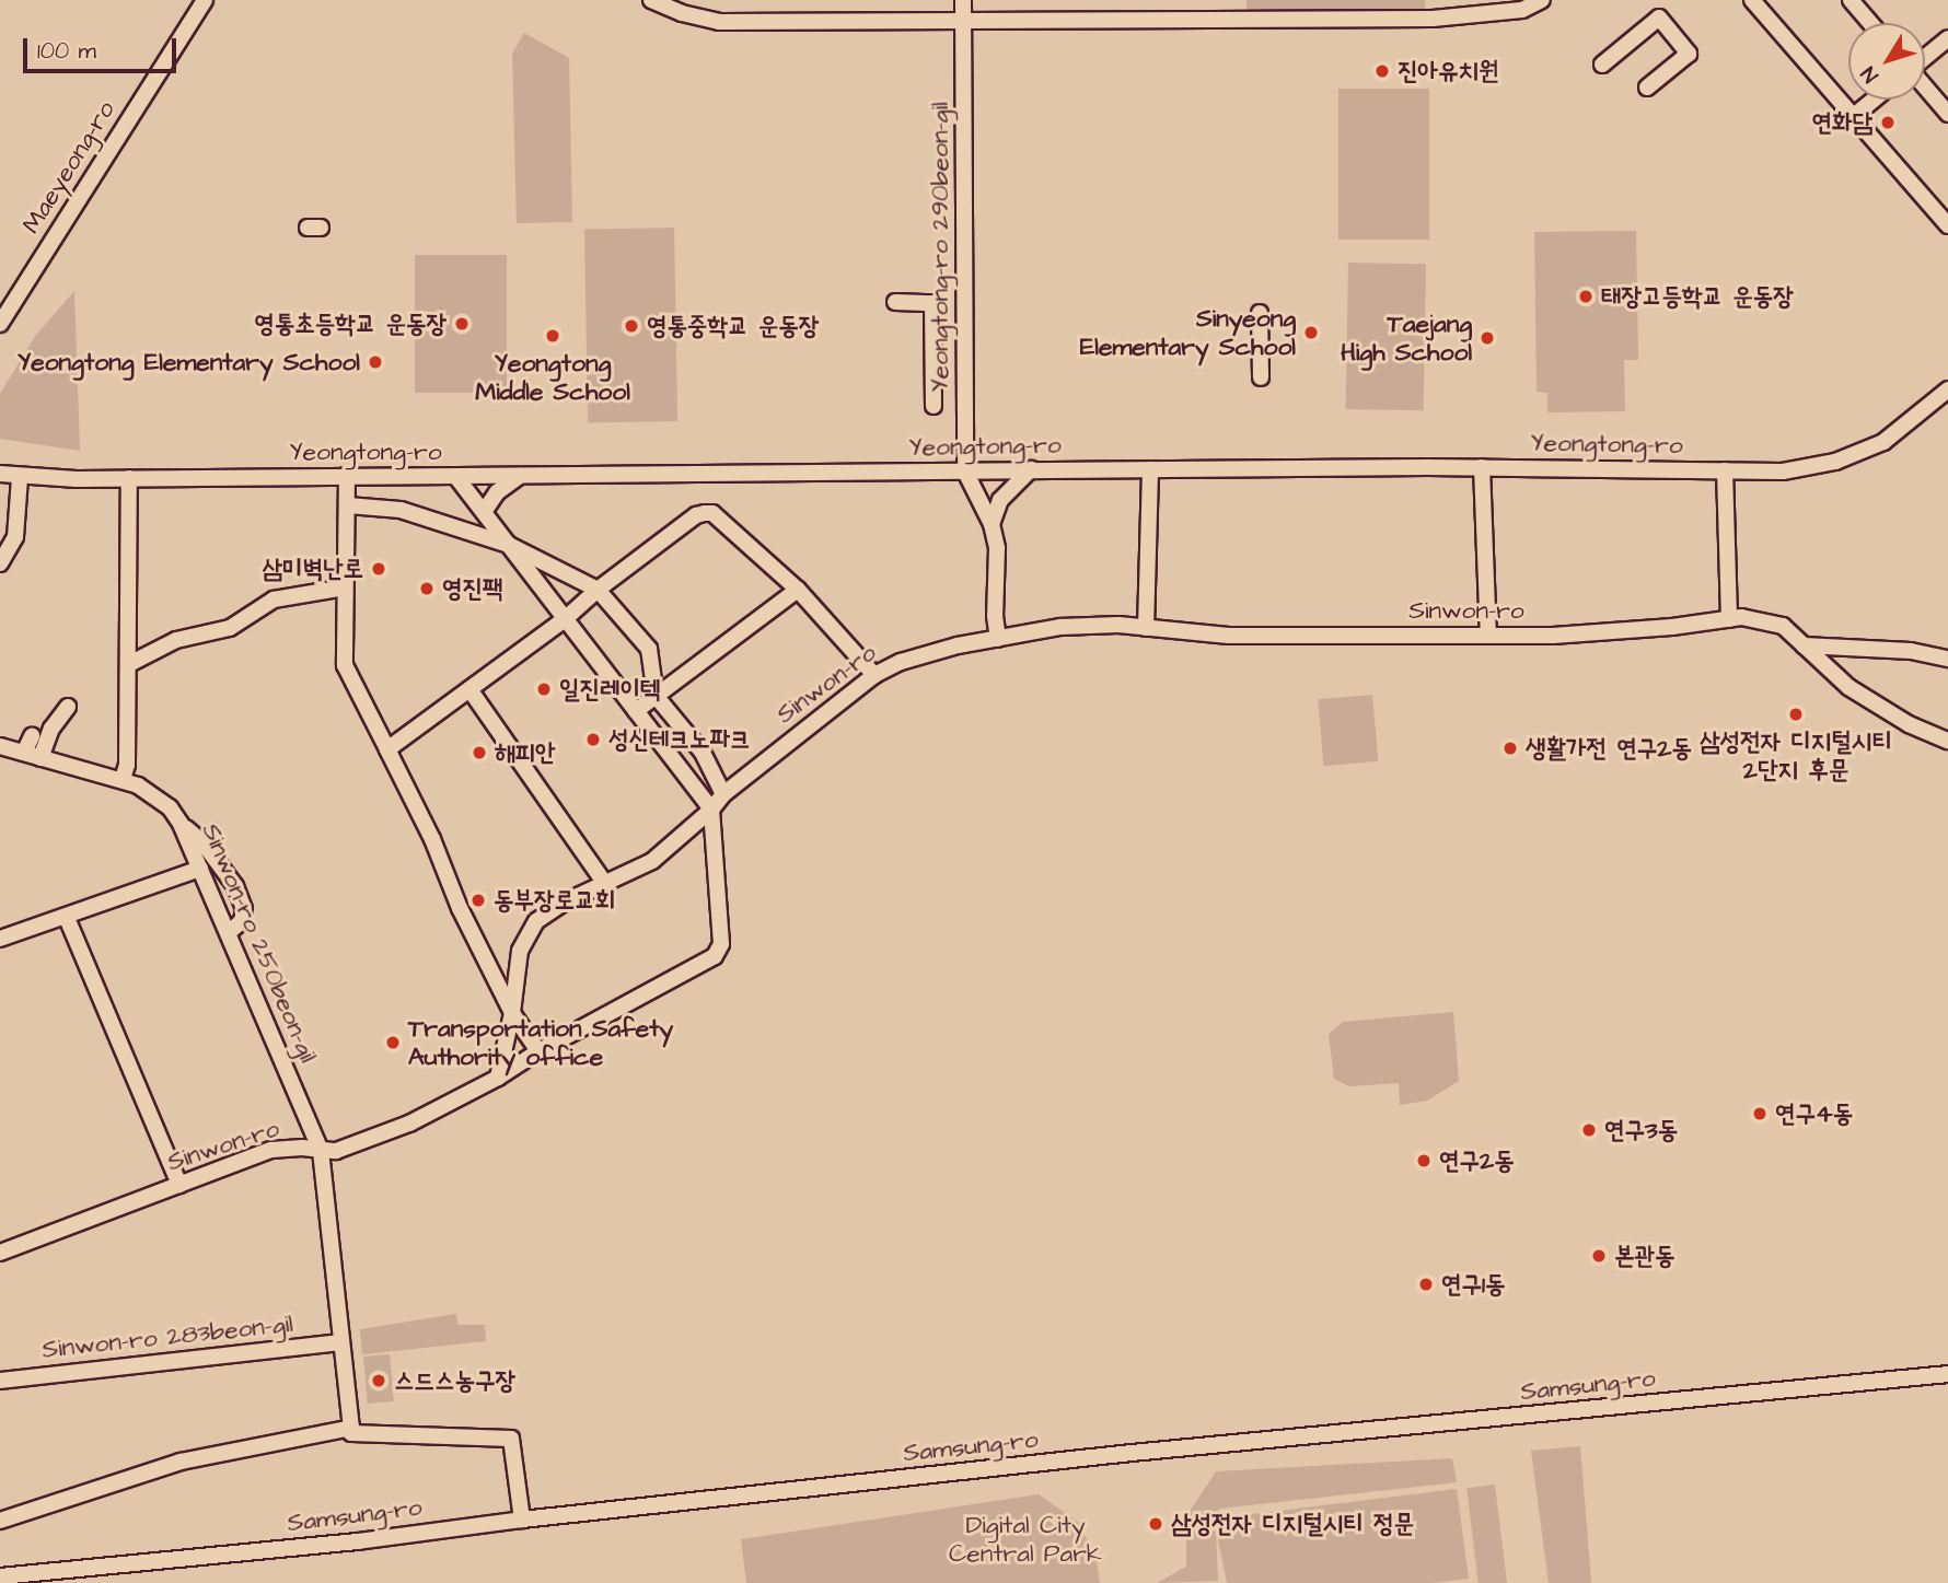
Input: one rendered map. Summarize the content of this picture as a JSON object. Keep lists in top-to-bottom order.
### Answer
{
  "streets": {
    "street": [
      "Maeyeong-ro",
      "Yeongtong-ro 290beon-gil",
      "Yeongtong-ro",
      "Sinwon-ro",
      "Sinwon-ro 250beon-gil",
      "Sinwon-ro 283beon-gil",
      "Samsung-ro"
    ]
  },
  "crossings": [
    ["Yeongtong-ro 290beon-gil", "Yeongtong-ro"],
    ["Sinwon-ro", "Sinwon-ro 250beon-gil"],
    ["Sinwon-ro 250beon-gil", "Sinwon-ro 283beon-gil"]
  ],
  "parks": ["Digital City Central Park"],
  "places": [
    "진아유치원",
    "연화담",
    "태장고등학교 운동장",
    "영통초등학교 운동장",
    "영통중학교 운동장",
    "Sinyeong Elementary School",
    "Yeongtong Middle School",
    "Taejang High School",
    "Yeongtong Elementary School",
    "삼미벽난로",
    "영진팩",
    "일진레이텍",
    "삼성전자 디지털시티 2단지 후문",
    "성신테크노파크",
    "생활가전 연구2동",
    "해피안",
    "동부장로교회",
    "Transportation Safety Authority office",
    "연구4동",
    "연구3동",
    "연구2동",
    "본관동",
    "연구1동",
    "스드스농구장",
    "삼성전자 디지털시티 정문"
  ],
  "scale_bar": "100 m",
  "north": "bottom left"
}
